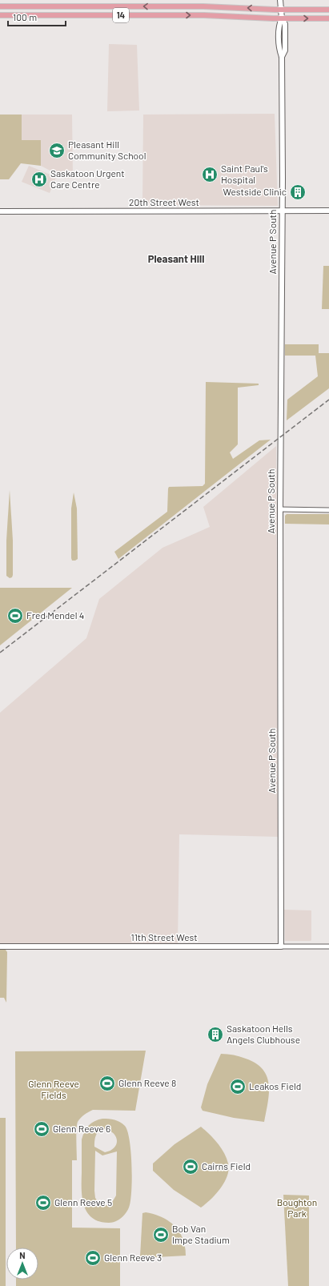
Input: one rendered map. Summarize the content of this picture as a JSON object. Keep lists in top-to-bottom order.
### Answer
{
  "streets": {
    "main road": [
      "14",
      "20th Street West",
      "Avenue P South",
      "11th Street West"
    ]
  },
  "crossings": [
    ["14", "Avenue P South"],
    ["20th Street West", "Avenue P South"],
    ["Avenue P South", "11th Street West"]
  ],
  "districts": ["Pleasant Hill"],
  "parks": ["Glenn Reeve Fields", "Boughton Park"],
  "places": {
    "school or university": ["Pleasant Hill Community School"],
    "hospital": ["Saint Paul's Hospital", "Saskatoon Urgent Care Centre"],
    "building": ["Westside Clinic", "Saskatoon Hells Angels Clubhouse"],
    "sports": [
      "Fred Mendel 4",
      "Glenn Reeve 8",
      "Leakos Field",
      "Glenn Reeve 6",
      "Cairns Field",
      "Glenn Reeve 5",
      "Bob Van Impe Stadium",
      "Glenn Reeve 3"
    ]
  },
  "scale_bar": "100 m",
  "north": "top"
}
